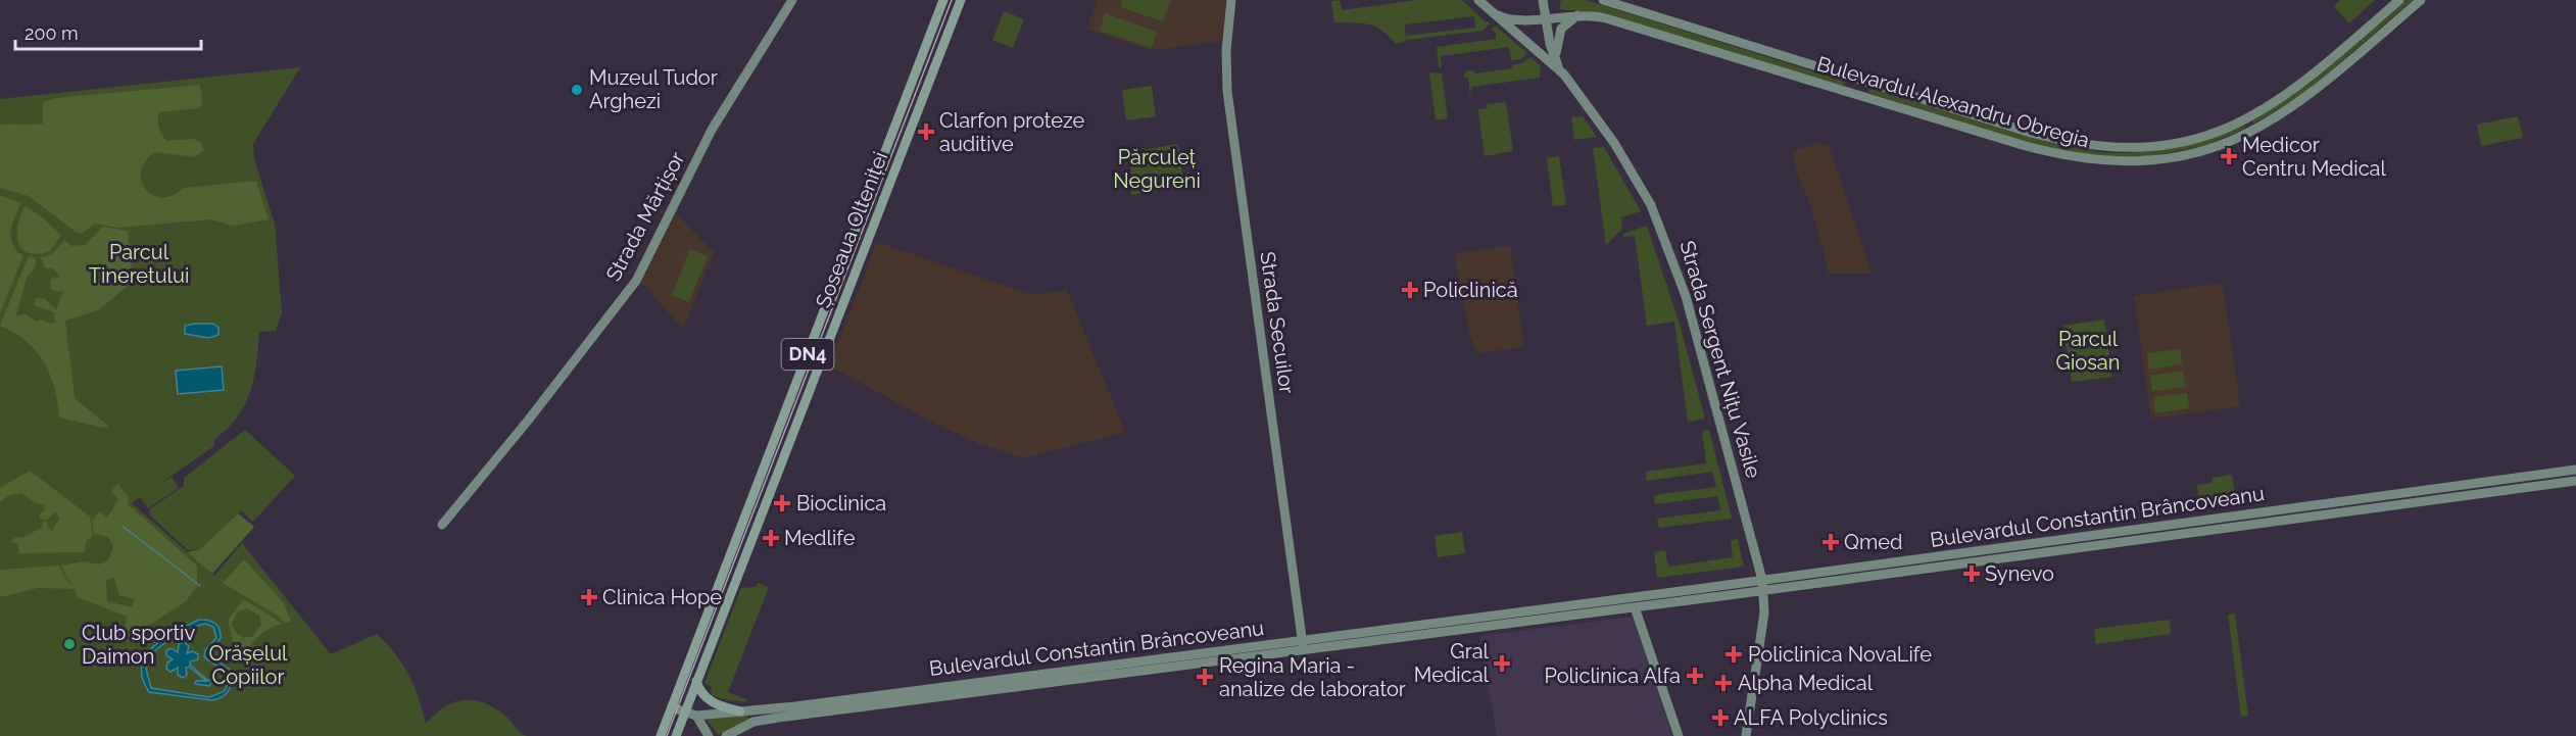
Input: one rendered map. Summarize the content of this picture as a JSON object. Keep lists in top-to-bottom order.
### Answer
{
  "streets": {
    "main road": [
      "Bulevardul Alexandru Obregia",
      "Strada Mărțișor",
      "Șoseaua Olteniței",
      "Strada Secuilor",
      "DN4",
      "Strada Sergent Nițu Vasile",
      "Bulevardul Constantin Brâncoveanu"
    ]
  },
  "crossings": [
    ["Bulevardul Alexandru Obregia", "Strada Sergent Nițu Vasile"],
    ["Șoseaua Olteniței", "Bulevardul Constantin Brâncoveanu"],
    ["Strada Secuilor", "Bulevardul Constantin Brâncoveanu"],
    ["Strada Sergent Nițu Vasile", "Bulevardul Constantin Brâncoveanu"]
  ],
  "parks": [
    "Părculeț Negureni",
    "Parcul Tineretului",
    "Parcul Giosan",
    "Orășelul Copiilor"
  ],
  "places": {
    "other": ["Muzeul Tudor Arghezi", "Club sportiv Daimon"],
    "health": [
      "Clarfon proteze auditive",
      "Medicor Centru Medical",
      "Policlinică",
      "Bioclinica",
      "Medlife",
      "Qmed",
      "Synevo",
      "Clinica Hope",
      "Policlinica NovaLife",
      "Gral Medical",
      "Policlinica Alfa",
      "Regina Maria - analize de laborator",
      "Alpha Medical",
      "ALFA Polyclinics"
    ]
  },
  "scale_bar": "200 m"
}
